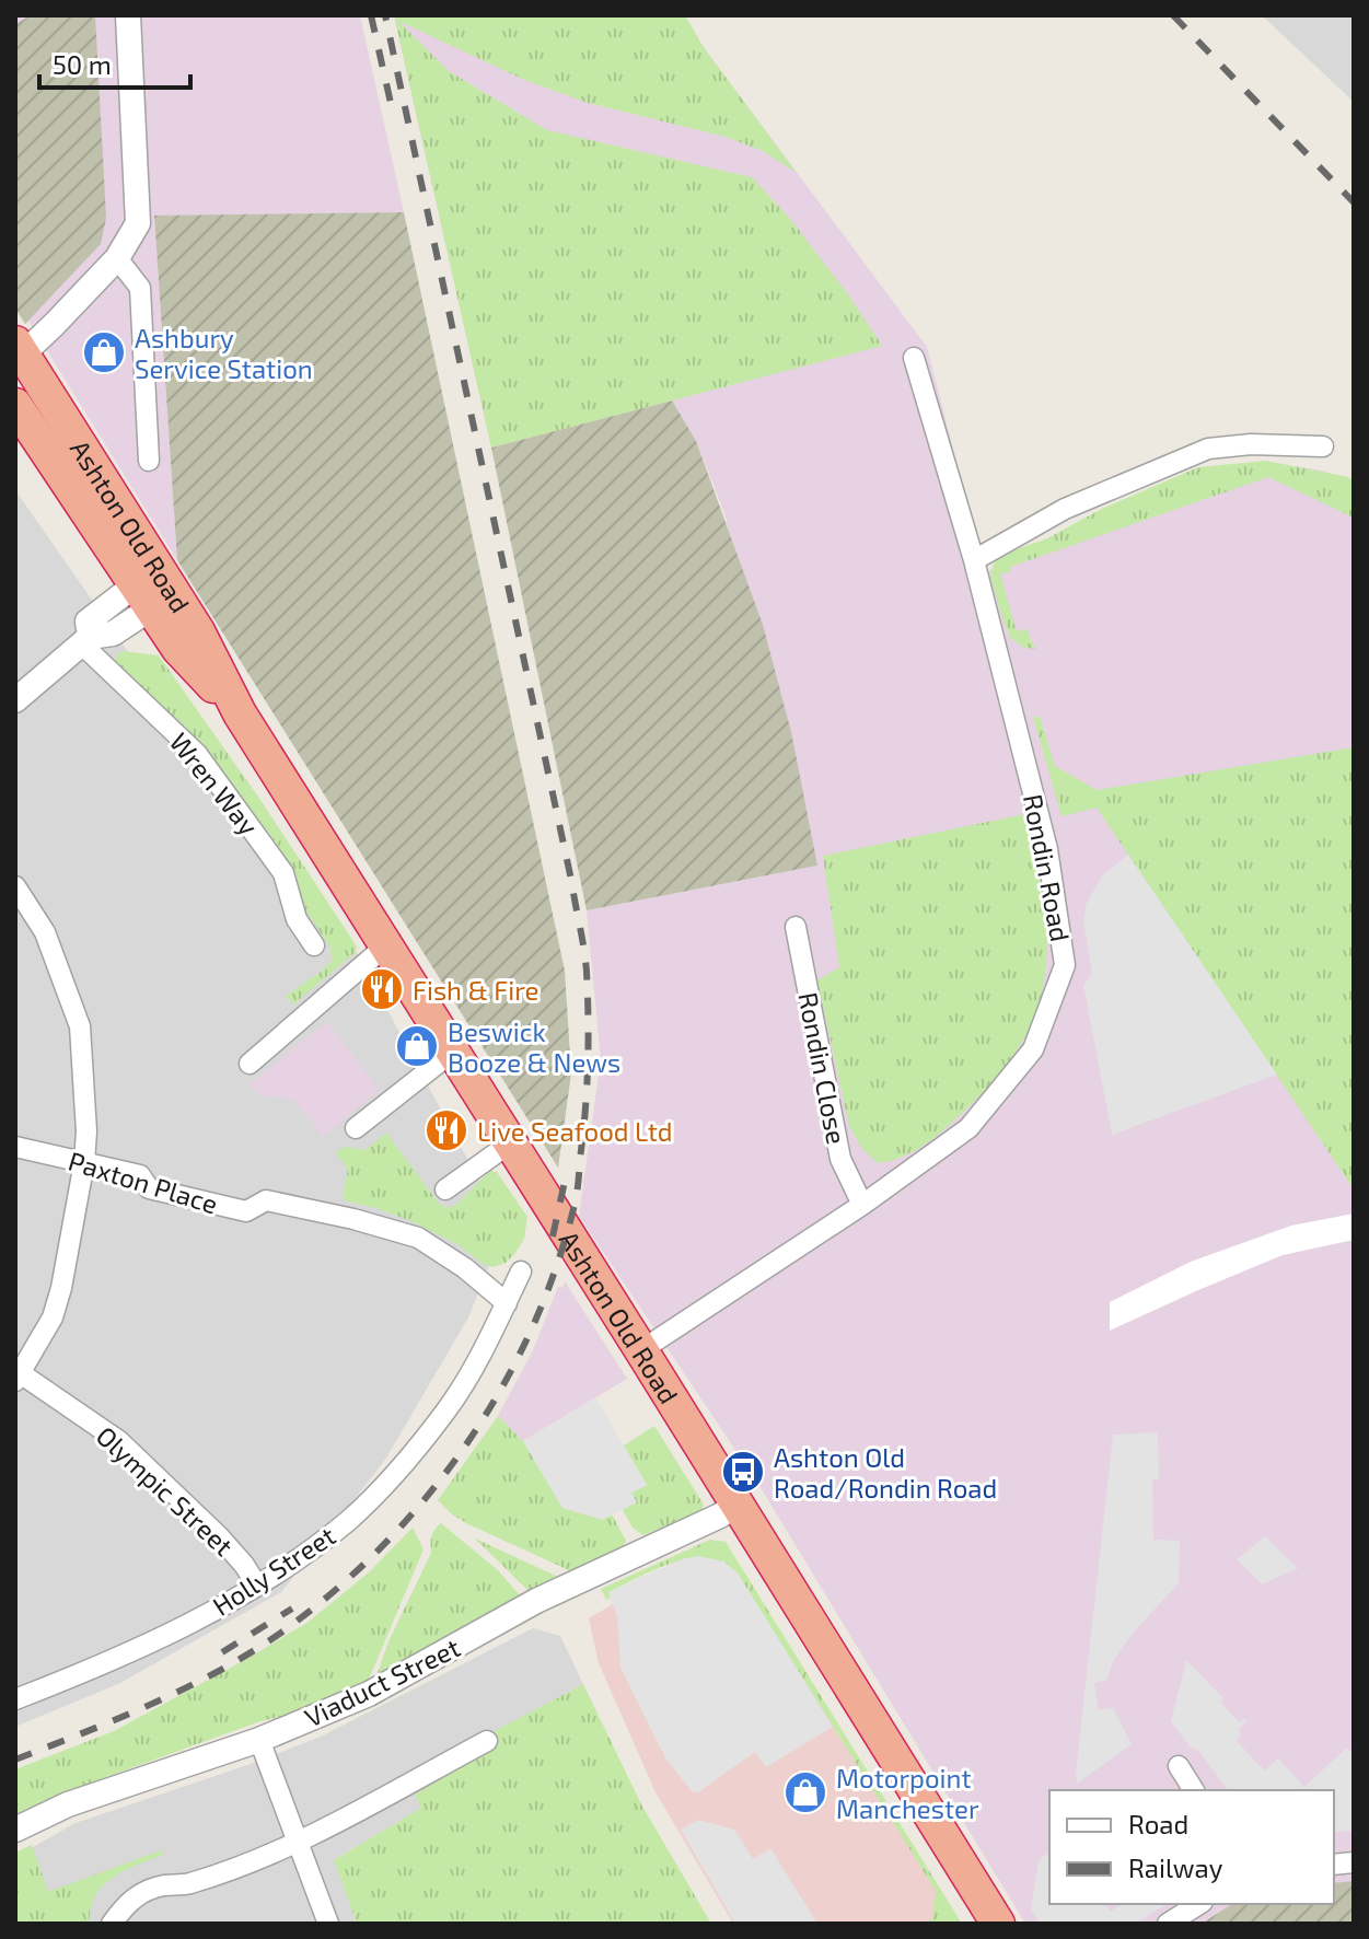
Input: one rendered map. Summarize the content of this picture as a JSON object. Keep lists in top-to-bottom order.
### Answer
{
  "streets": {
    "highway": ["Ashton Old Road"],
    "street": [
      "Wren Way",
      "Rondin Road",
      "Rondin Close",
      "Paxton Place",
      "Olympic Street",
      "Holly Street",
      "Viaduct Street"
    ]
  },
  "crossings": [
    ["Ashton Old Road", "Rondin Road"],
    ["Ashton Old Road", "Viaduct Street"],
    ["Rondin Road", "Rondin Close"],
    ["Paxton Place", "Holly Street"],
    ["Olympic Street", "Holly Street"]
  ],
  "places": {
    "shop": ["Ashbury Service Station", "Beswick Booze & News", "Motorpoint Manchester"],
    "restaurant": ["Fish & Fire", "Live Seafood Ltd"],
    "bus stop": ["Ashton Old Road/Rondin Road"]
  },
  "legend": ["Road", "Railway"],
  "scale_bar": "50 m"
}
